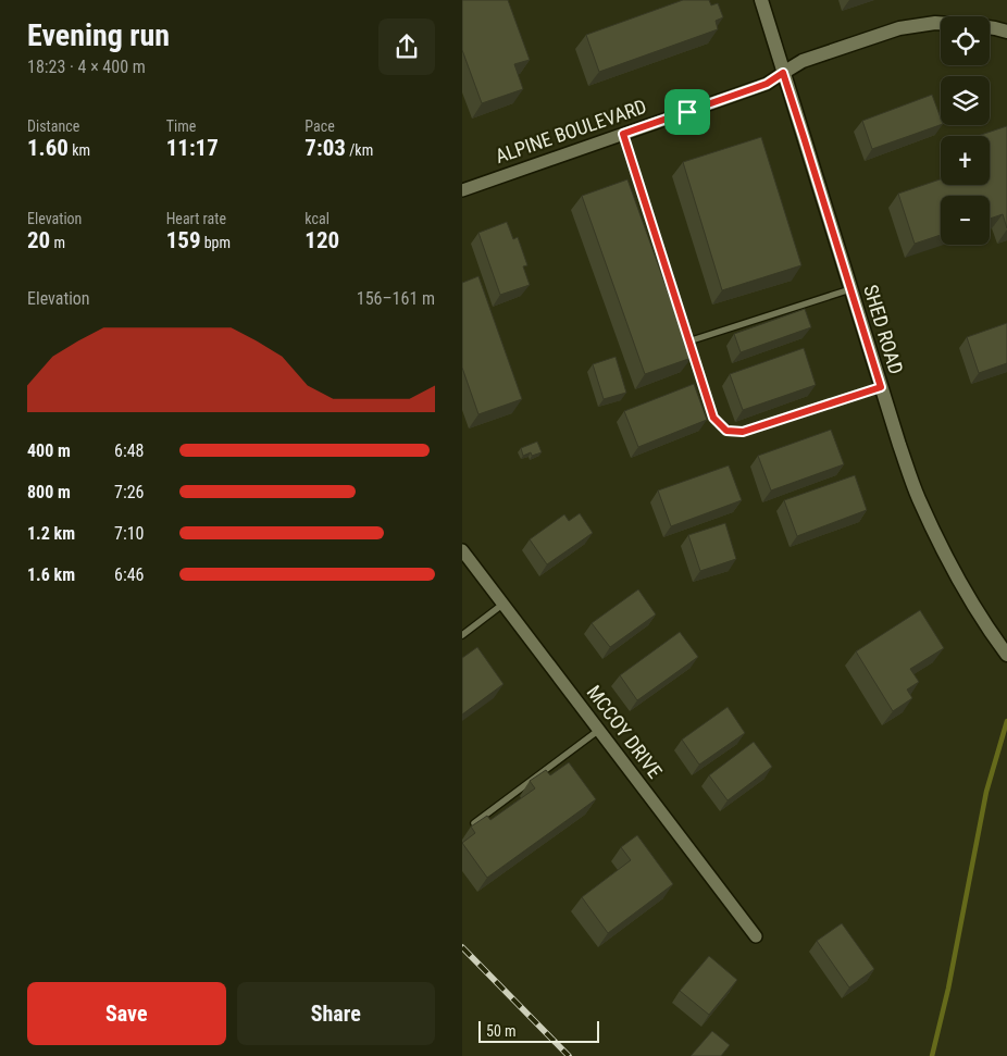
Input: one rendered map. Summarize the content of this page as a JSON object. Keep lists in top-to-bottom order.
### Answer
{
  "streets": {
    "street": ["ALPINE BOULEVARD", "SHED ROAD", "MCCOY DRIVE"]
  },
  "crossings": [
    ["ALPINE BOULEVARD", "SHED ROAD"]
  ],
  "scale_bar": "50 m",
  "page": {
    "heading": ["Evening run", "18:23 · 4 × 400 m"],
    "map_buttons": ["+", "−"],
    "stats": [
      ["Distance", "1.60 km"],
      ["Time", "11:17"],
      ["Pace", "7:03 /km"],
      ["Elevation", "20 m"],
      ["Heart rate", "159 bpm"],
      ["kcal", "120"]
    ],
    "chart": ["Elevation", "156–161 m"],
    "list": [
      {
        "name": "400 m",
        "note": "6:48"
      },
      {
        "name": "800 m",
        "note": "7:26"
      },
      {
        "name": "1.2 km",
        "note": "7:10"
      },
      {
        "name": "1.6 km",
        "note": "6:46"
      }
    ],
    "buttons": ["Save", "Share"],
    "scale": "50 m"
  }
}
